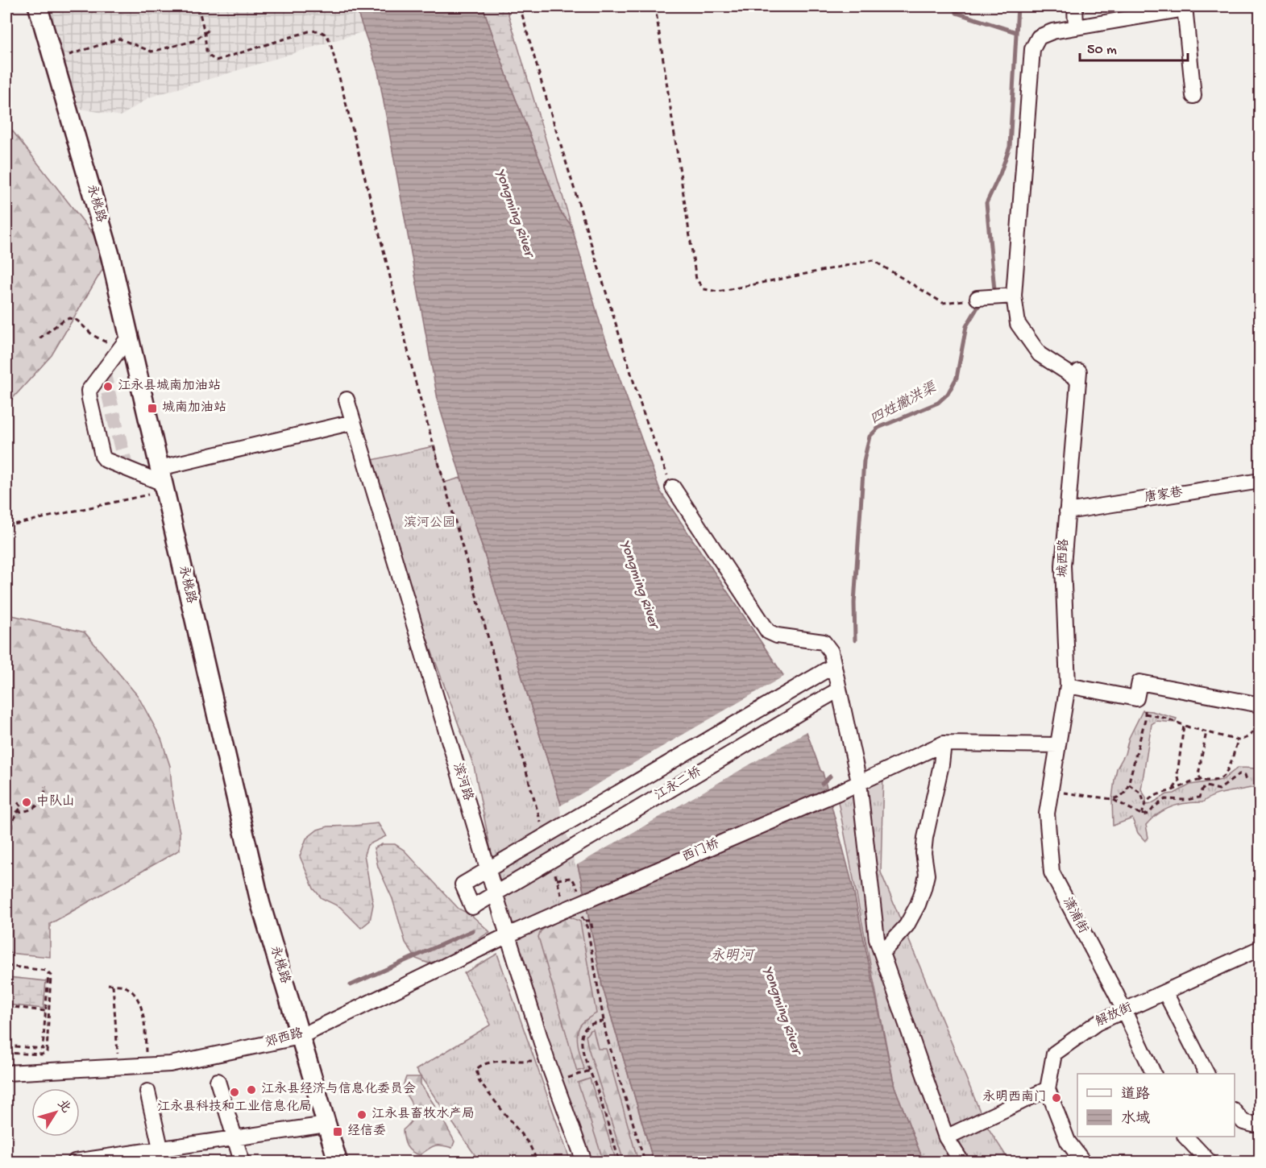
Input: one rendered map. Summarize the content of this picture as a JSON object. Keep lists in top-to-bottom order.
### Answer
{
  "streets": {
    "main road": ["永桃路"],
    "street": [
      "唐家巷",
      "城西路",
      "滨河路",
      "江永二桥",
      "西门桥",
      "潇浦街",
      "解放街",
      "郊西路"
    ]
  },
  "crossings": [
    ["永桃路", "郊西路"],
    ["唐家巷", "城西路"],
    ["城西路", "潇浦街"],
    ["滨河路", "江永二桥"],
    ["滨河路", "郊西路"],
    ["西门桥", "郊西路"],
    ["潇浦街", "解放街"]
  ],
  "water": ["Yongming River", "四姓撇洪渠", "永明河"],
  "parks": ["滨河公园"],
  "places": {
    "other": [
      "江永县城南加油站",
      "中队山",
      "江永县经济与信息化委员会",
      "江永县科技和工业信息化局",
      "永明西南门",
      "江永县畜牧水产局"
    ],
    "transit": ["城南加油站", "经信委"]
  },
  "legend": ["道路", "水域"],
  "scale_bar": "50 m",
  "north": "top right"
}
